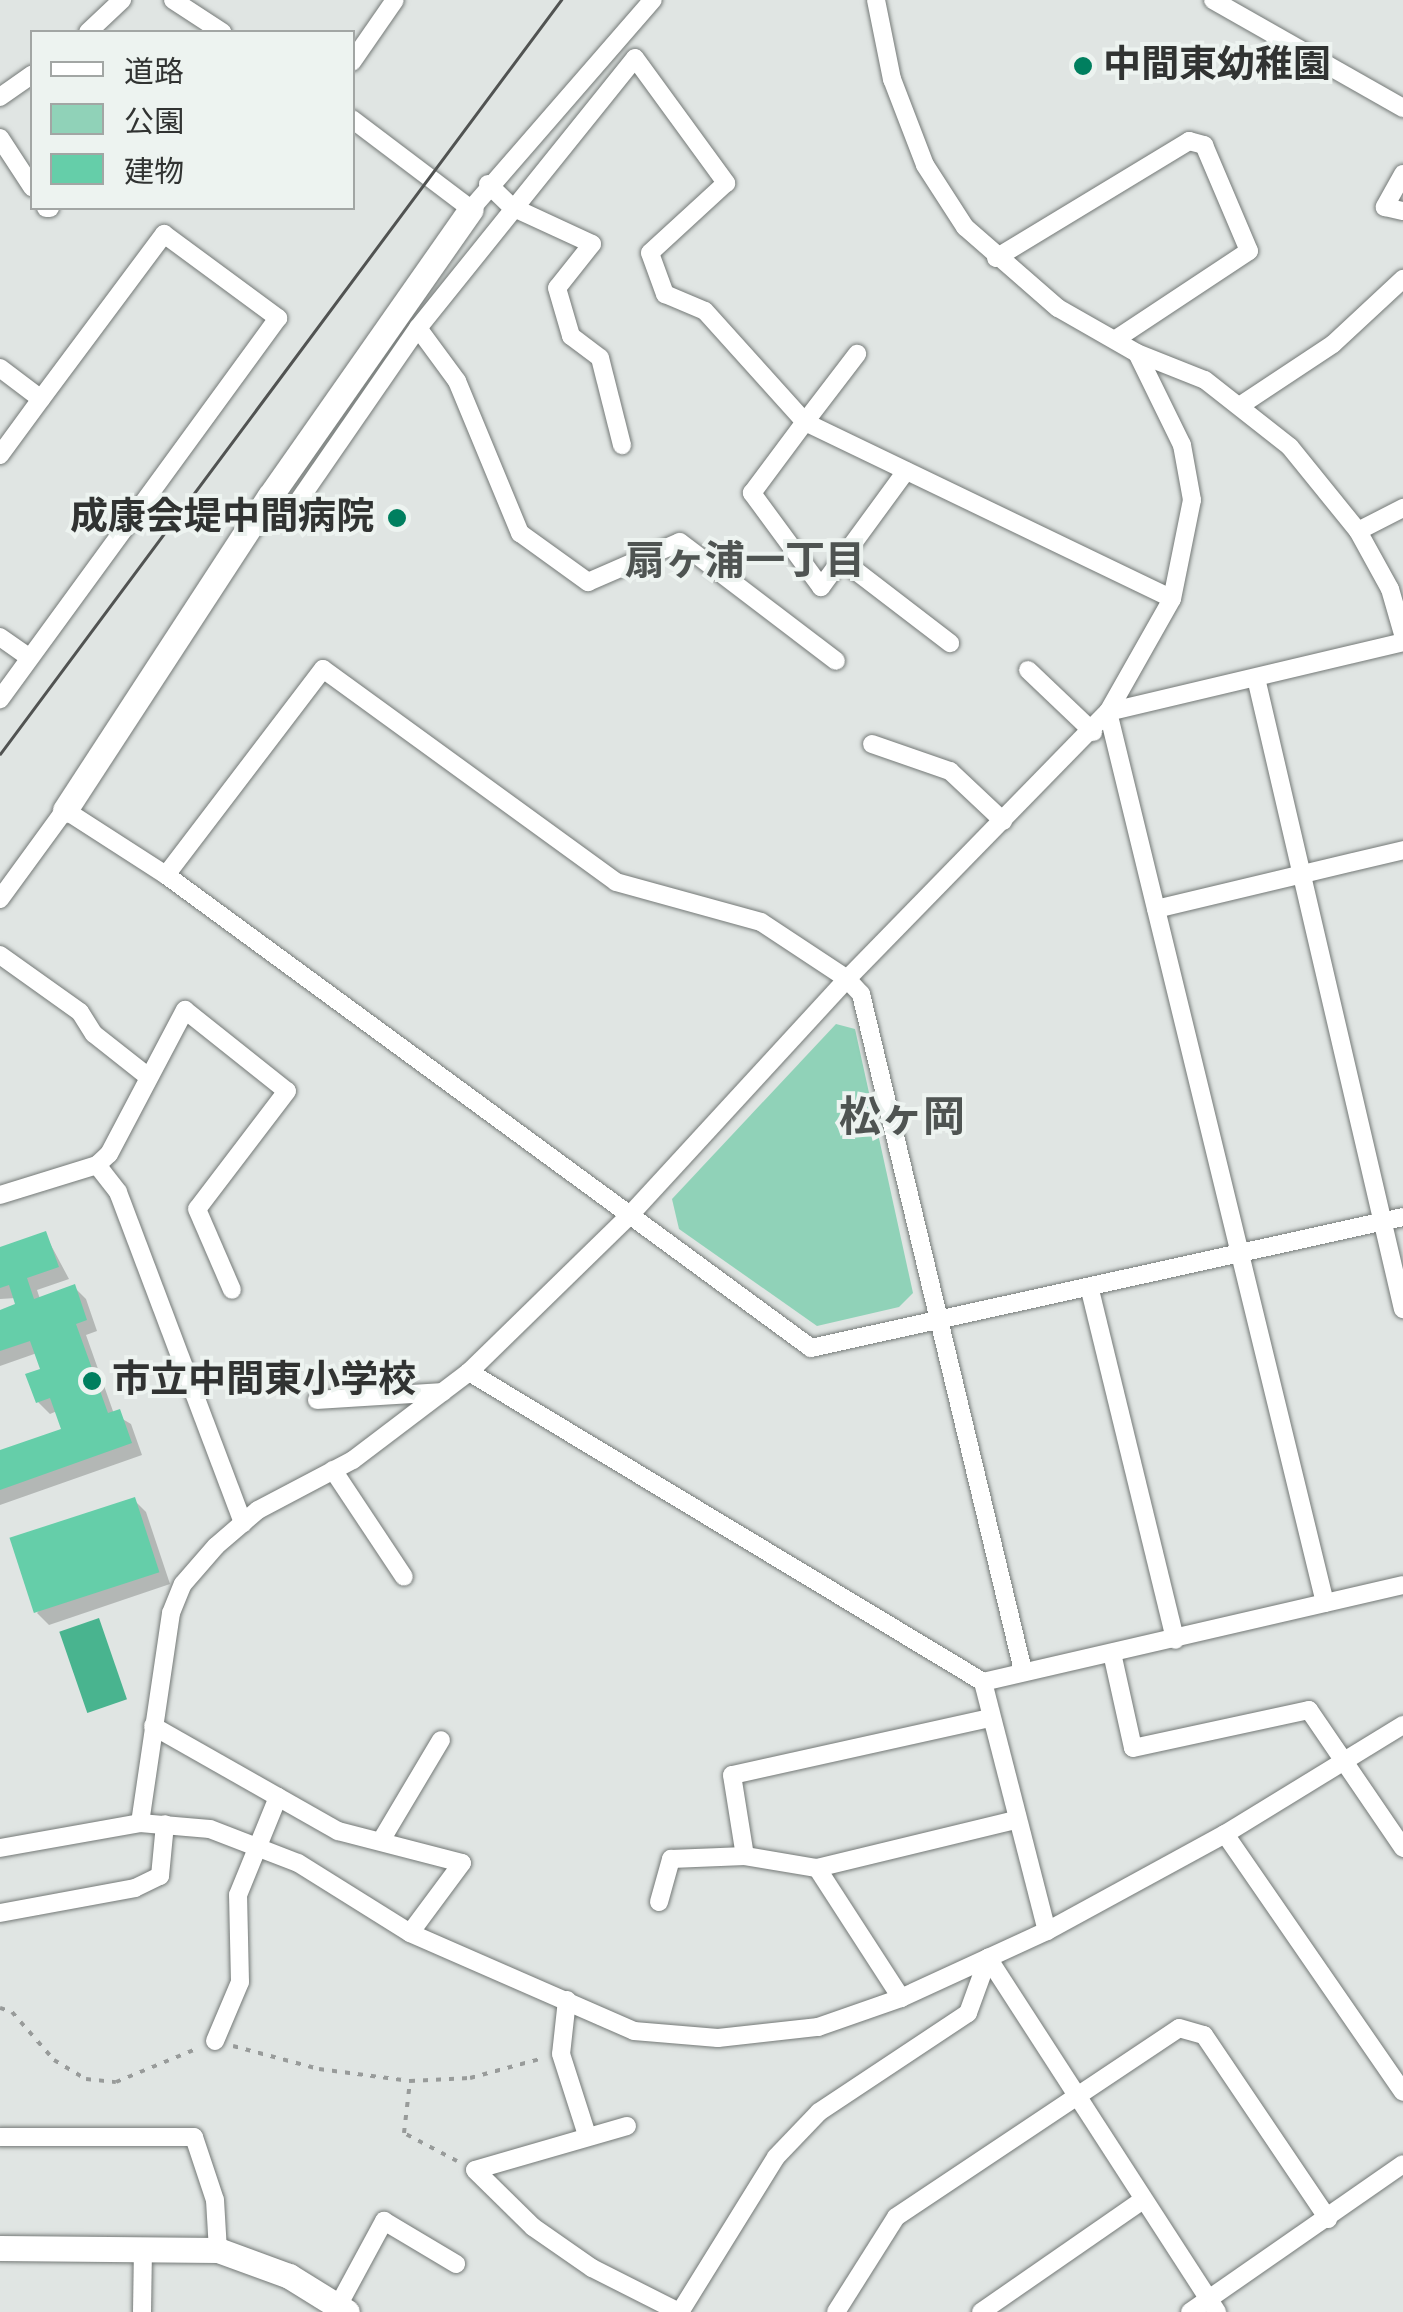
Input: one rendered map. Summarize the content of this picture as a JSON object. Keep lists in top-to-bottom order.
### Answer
{
  "districts": ["扇ヶ浦一丁目", "松ヶ岡"],
  "places": ["中間東幼稚園", "成康会堤中間病院", "市立中間東小学校"],
  "legend": ["道路", "公園", "建物"]
}
